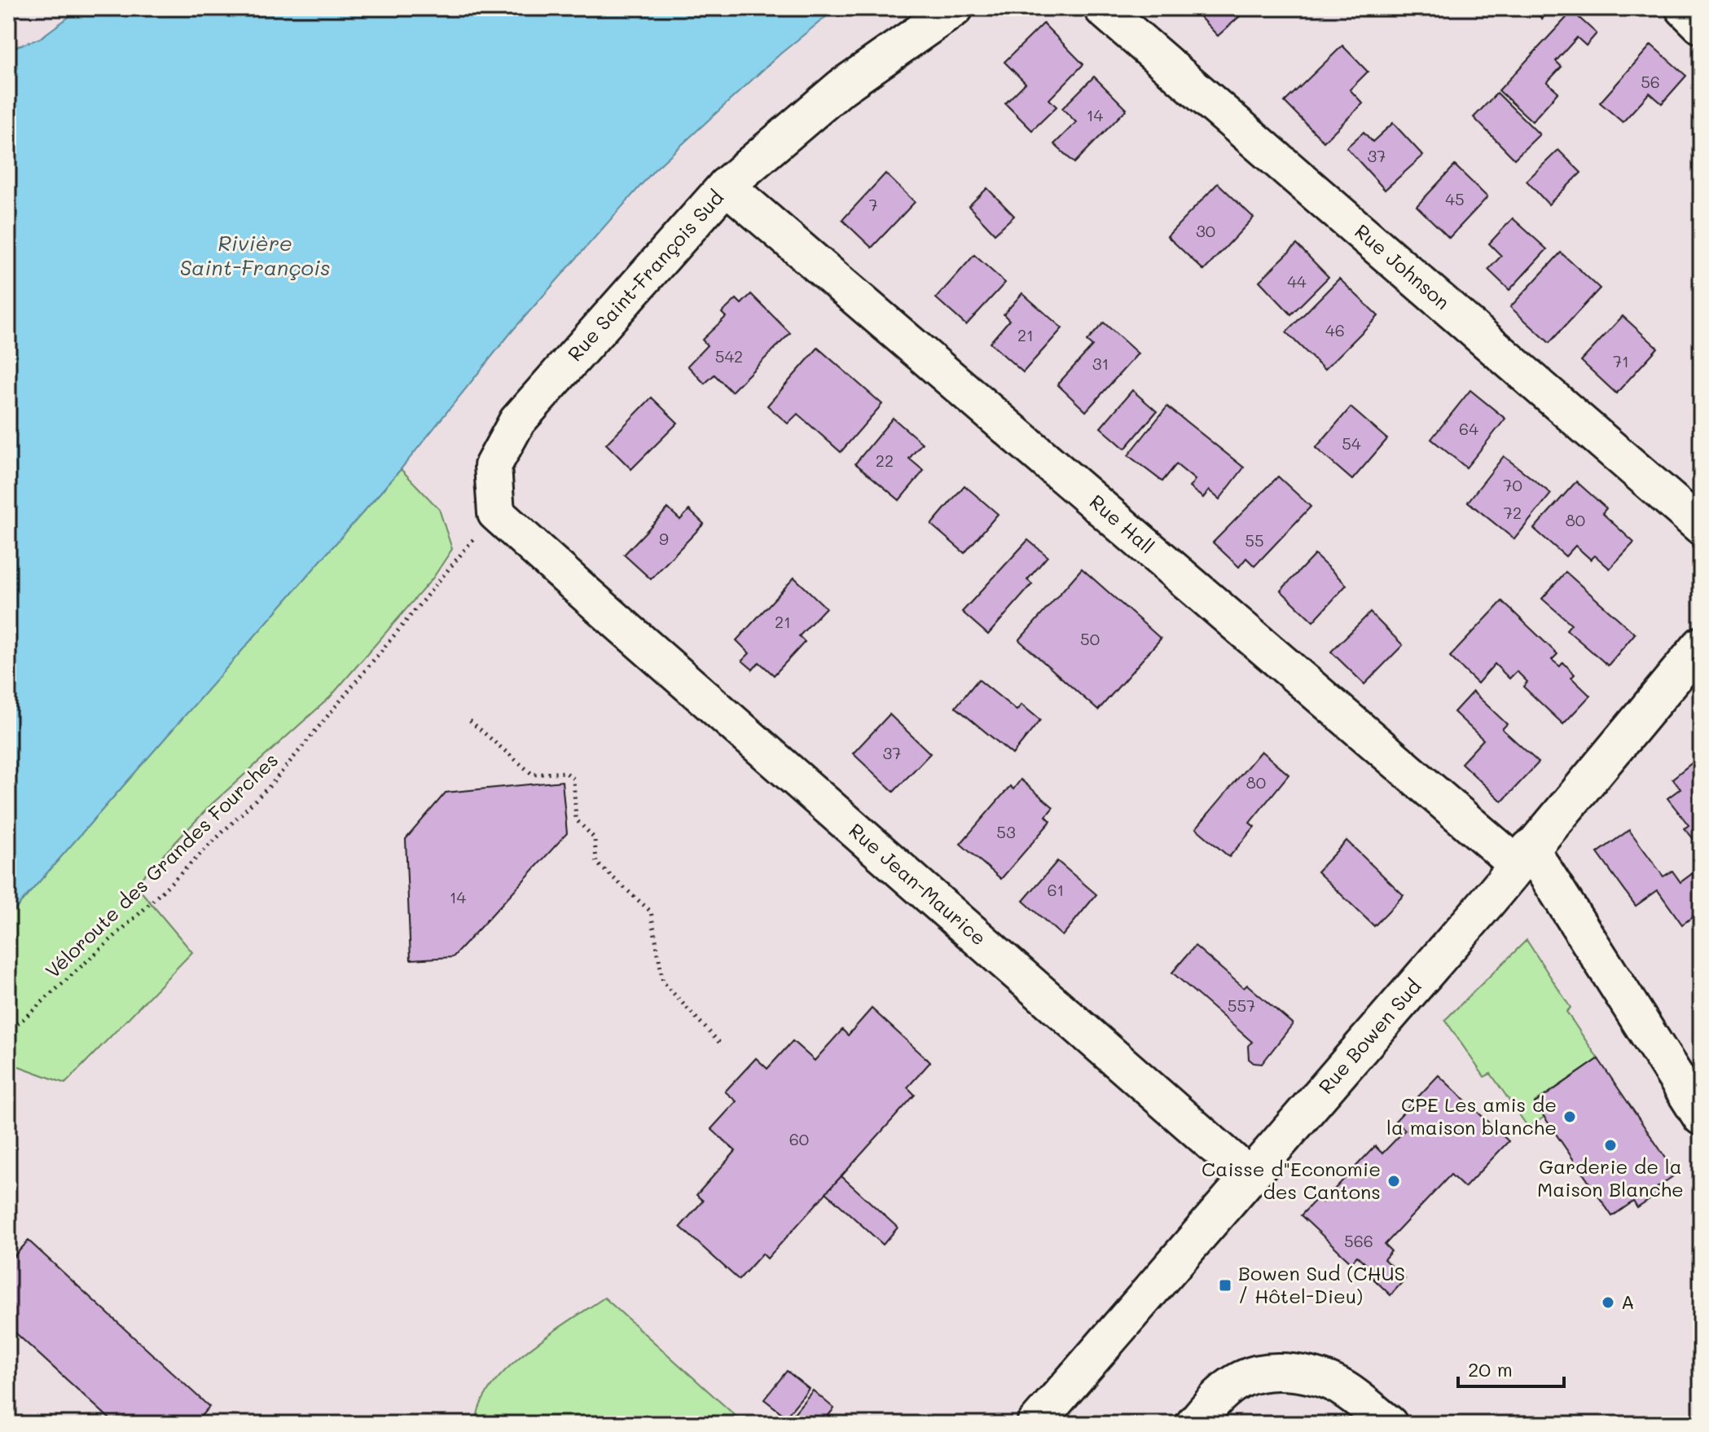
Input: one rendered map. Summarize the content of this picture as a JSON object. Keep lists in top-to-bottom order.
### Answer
{
  "streets": {
    "street": [
      "Rue Johnson",
      "Rue Saint-François Sud",
      "Rue Hall",
      "Rue Jean-Maurice",
      "Rue Bowen Sud"
    ],
    "path": ["Véloroute des Grandes Fourches"]
  },
  "crossings": [
    ["Rue Saint-François Sud", "Rue Hall"],
    ["Rue Saint-François Sud", "Rue Jean-Maurice"],
    ["Rue Hall", "Rue Bowen Sud"],
    ["Rue Jean-Maurice", "Rue Bowen Sud"]
  ],
  "water": ["Rivière Saint-François"],
  "places": {
    "other": [
      "CPE Les amis de la maison blanche",
      "Garderie de la Maison Blanche",
      "Caisse d\"Economie des Cantons",
      "A"
    ],
    "transit": ["Bowen Sud (CHUS / Hôtel-Dieu)"]
  },
  "house_numbers": [
    "56",
    "14",
    "37",
    "45",
    "7",
    "30",
    "44",
    "46",
    "21",
    "542",
    "71",
    "31",
    "64",
    "54",
    "22",
    "70",
    "72",
    "80",
    "9",
    "55",
    "21",
    "50",
    "37",
    "80",
    "53",
    "61",
    "14",
    "557",
    "60",
    "566"
  ],
  "scale_bar": "20 m"
}
